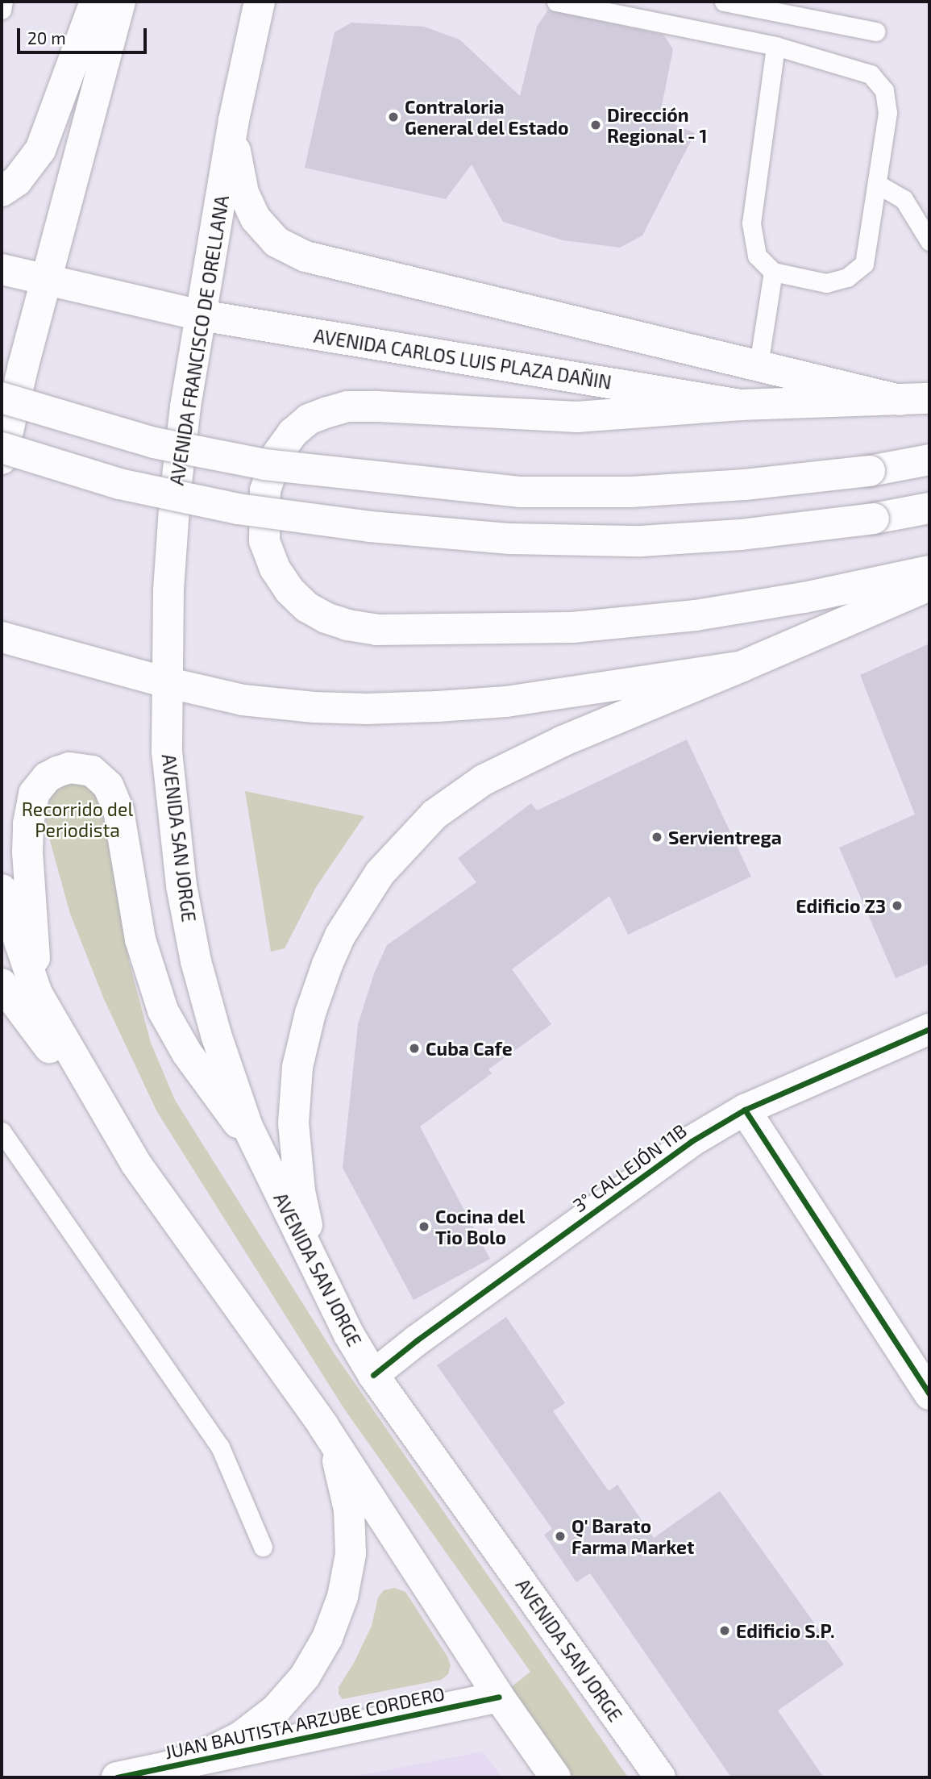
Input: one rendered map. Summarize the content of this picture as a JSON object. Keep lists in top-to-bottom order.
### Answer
{
  "streets": {
    "main road": [
      "AVENIDA FRANCISCO DE ORELLANA",
      "AVENIDA CARLOS LUIS PLAZA DAÑIN",
      "AVENIDA SAN JORGE",
      "3° CALLEJÓN 11B",
      "JUAN BAUTISTA ARZUBE CORDERO"
    ]
  },
  "crossings": [
    ["AVENIDA FRANCISCO DE ORELLANA", "AVENIDA CARLOS LUIS PLAZA DAÑIN"],
    ["AVENIDA FRANCISCO DE ORELLANA", "AVENIDA SAN JORGE"],
    ["AVENIDA SAN JORGE", "3° CALLEJÓN 11B"]
  ],
  "parks": ["Recorrido del Periodista"],
  "places": [
    "Contraloria General del Estado",
    "Dirección Regional - 1",
    "Servientrega",
    "Edificio Z3",
    "Cuba Cafe",
    "Cocina del Tio Bolo",
    "Q' Barato Farma Market",
    "Edificio S.P."
  ],
  "scale_bar": "20 m"
}
